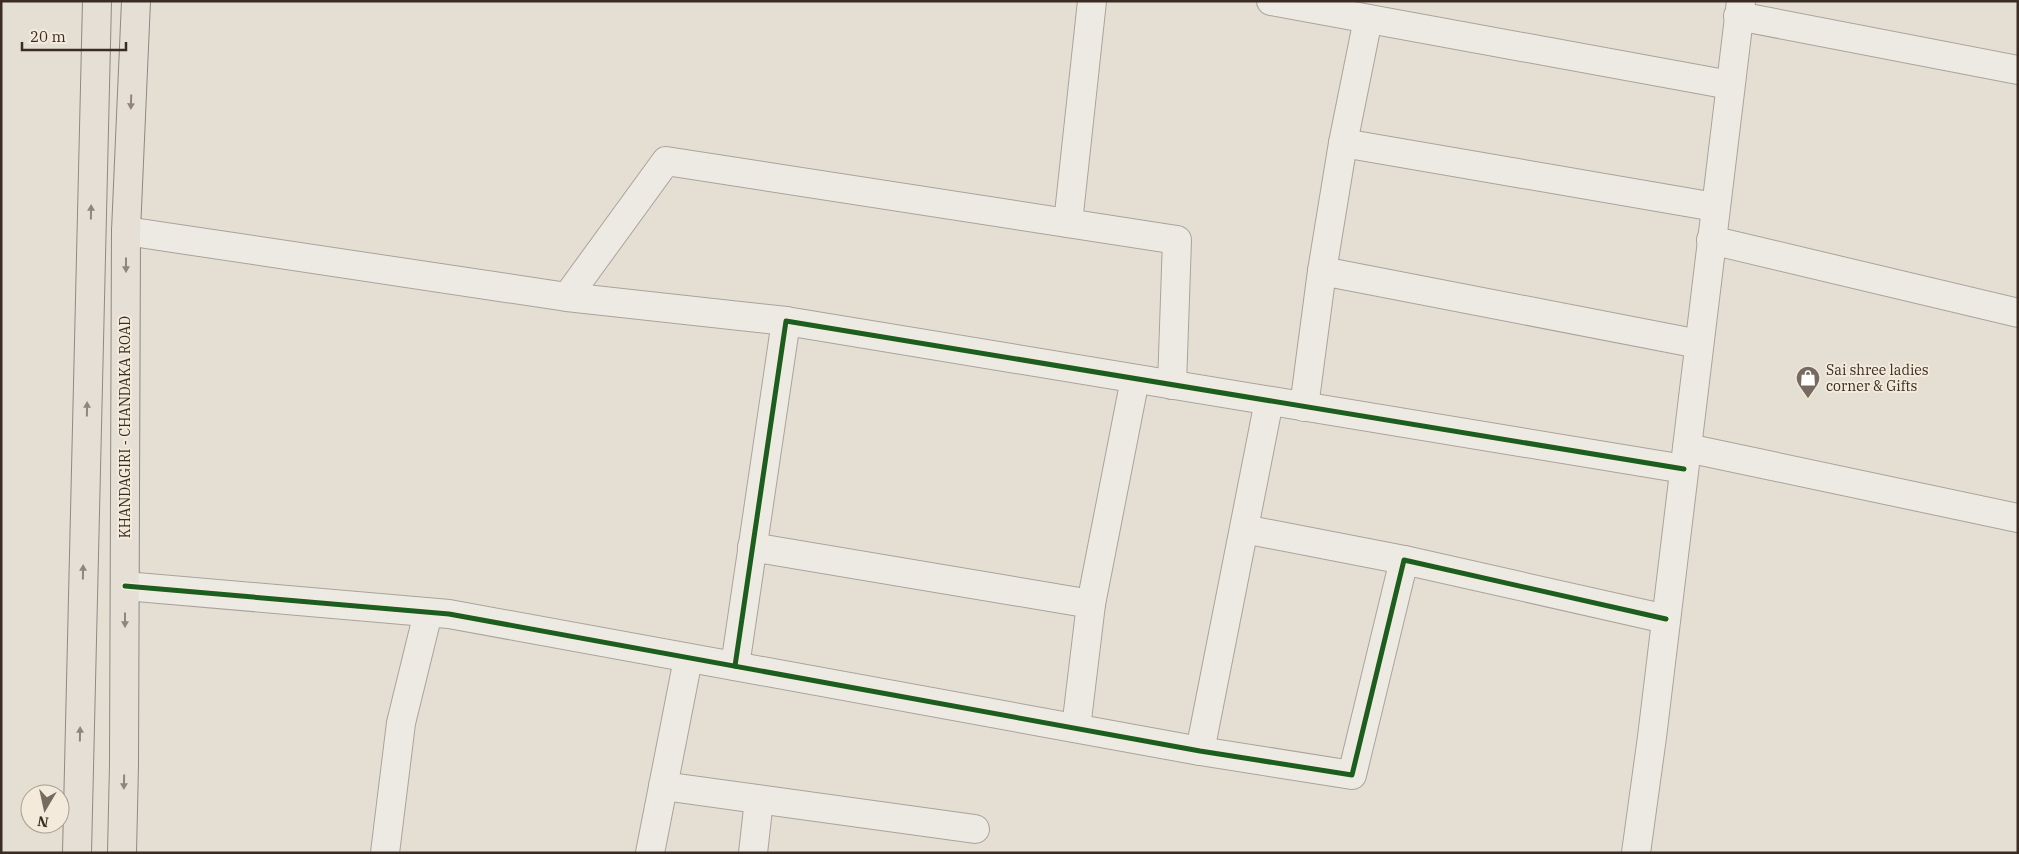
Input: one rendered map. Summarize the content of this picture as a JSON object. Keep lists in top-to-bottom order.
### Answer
{
  "streets": {
    "main road": ["KHANDAGIRI - CHANDAKA ROAD"]
  },
  "places": {
    "shop": ["Sai shree ladies corner & Gifts"]
  },
  "scale_bar": "20 m",
  "north": "bottom"
}
